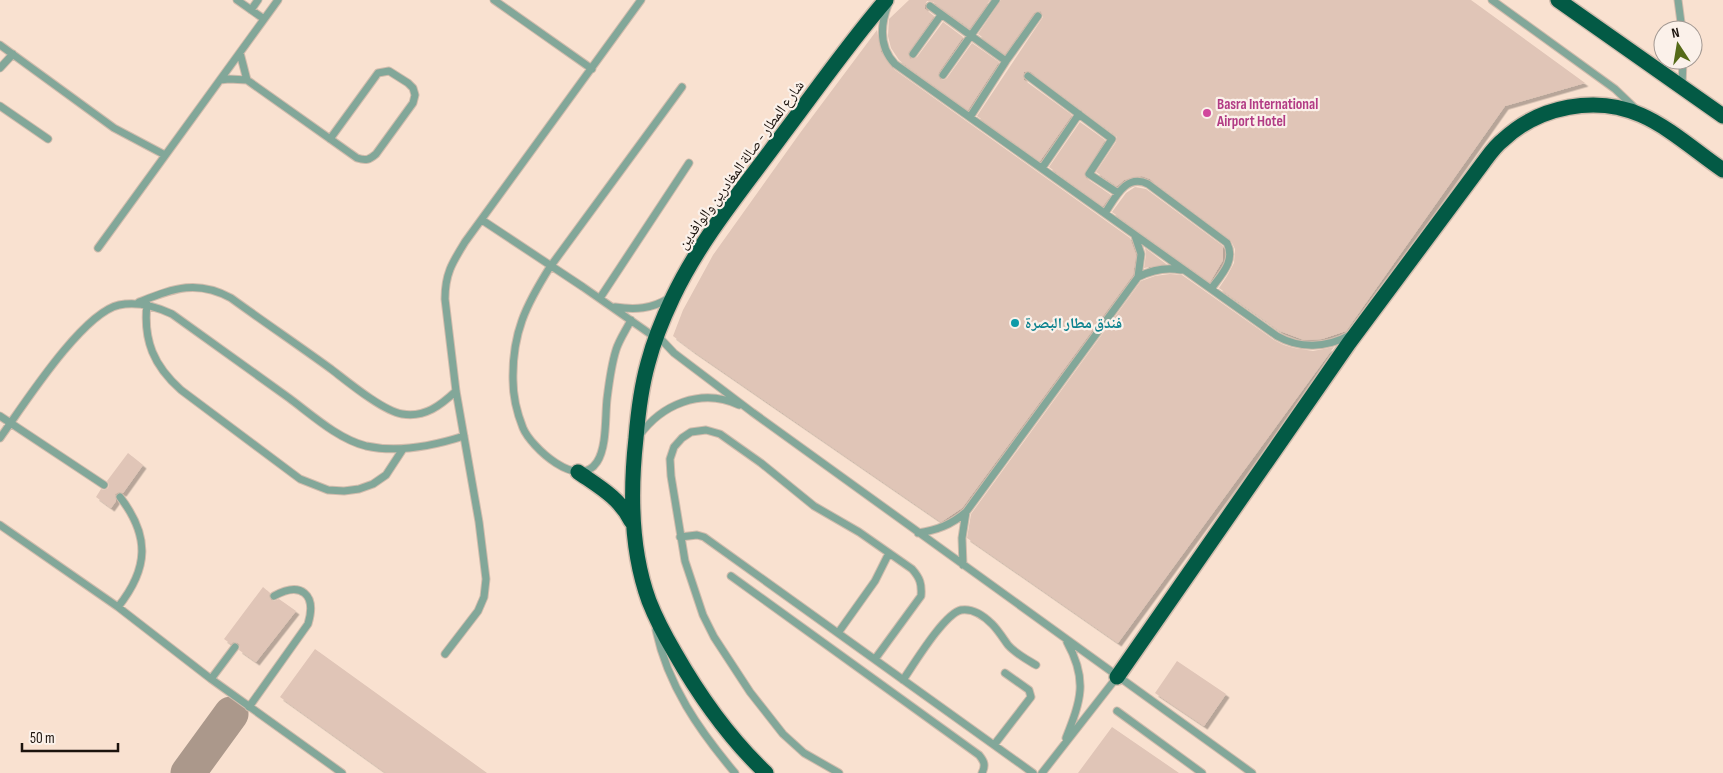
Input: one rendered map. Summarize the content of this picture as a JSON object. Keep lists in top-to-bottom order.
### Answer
{
  "streets": {
    "highway": ["شارع المطار - صالة المغادرين والوافدين"]
  },
  "places": ["Basra International Airport Hotel", "فندق مطار البصرة"],
  "scale_bar": "50 m",
  "north": "top"
}
